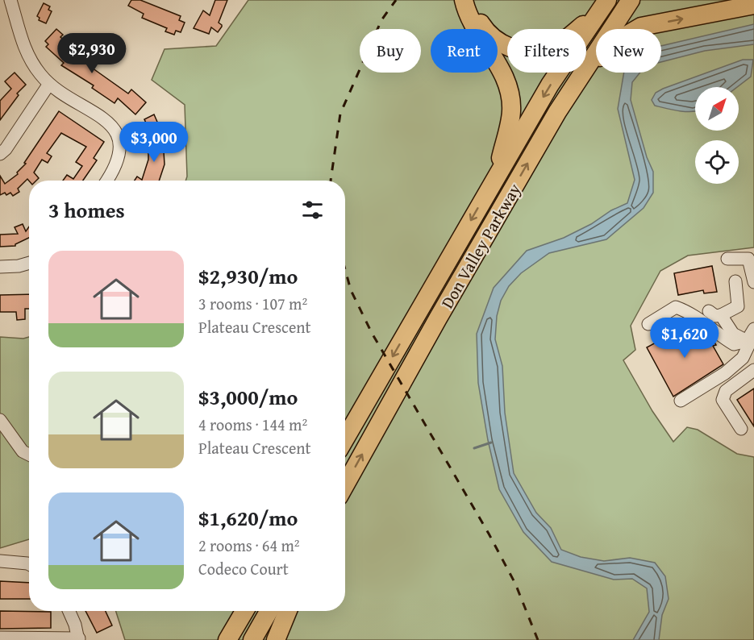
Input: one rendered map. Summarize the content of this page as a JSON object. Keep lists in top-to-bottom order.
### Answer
{
  "streets": {
    "highway": ["Don Valley Parkway"]
  },
  "north": "top right",
  "page": {
    "chip": [
      "Buy",
      "Rent",
      "Filters",
      "New"
    ],
    "price": ["$2,930", "$3,000", "$1,620"],
    "heading": "3 homes",
    "list": [
      {
        "name": "$2,930/mo",
        "note": "3 rooms · 107 m² · Plateau Crescent"
      },
      {
        "name": "$3,000/mo",
        "note": "4 rooms · 144 m² · Plateau Crescent"
      },
      {
        "name": "$1,620/mo",
        "note": "2 rooms · 64 m² · Codeco Court"
      }
    ]
  }
}
